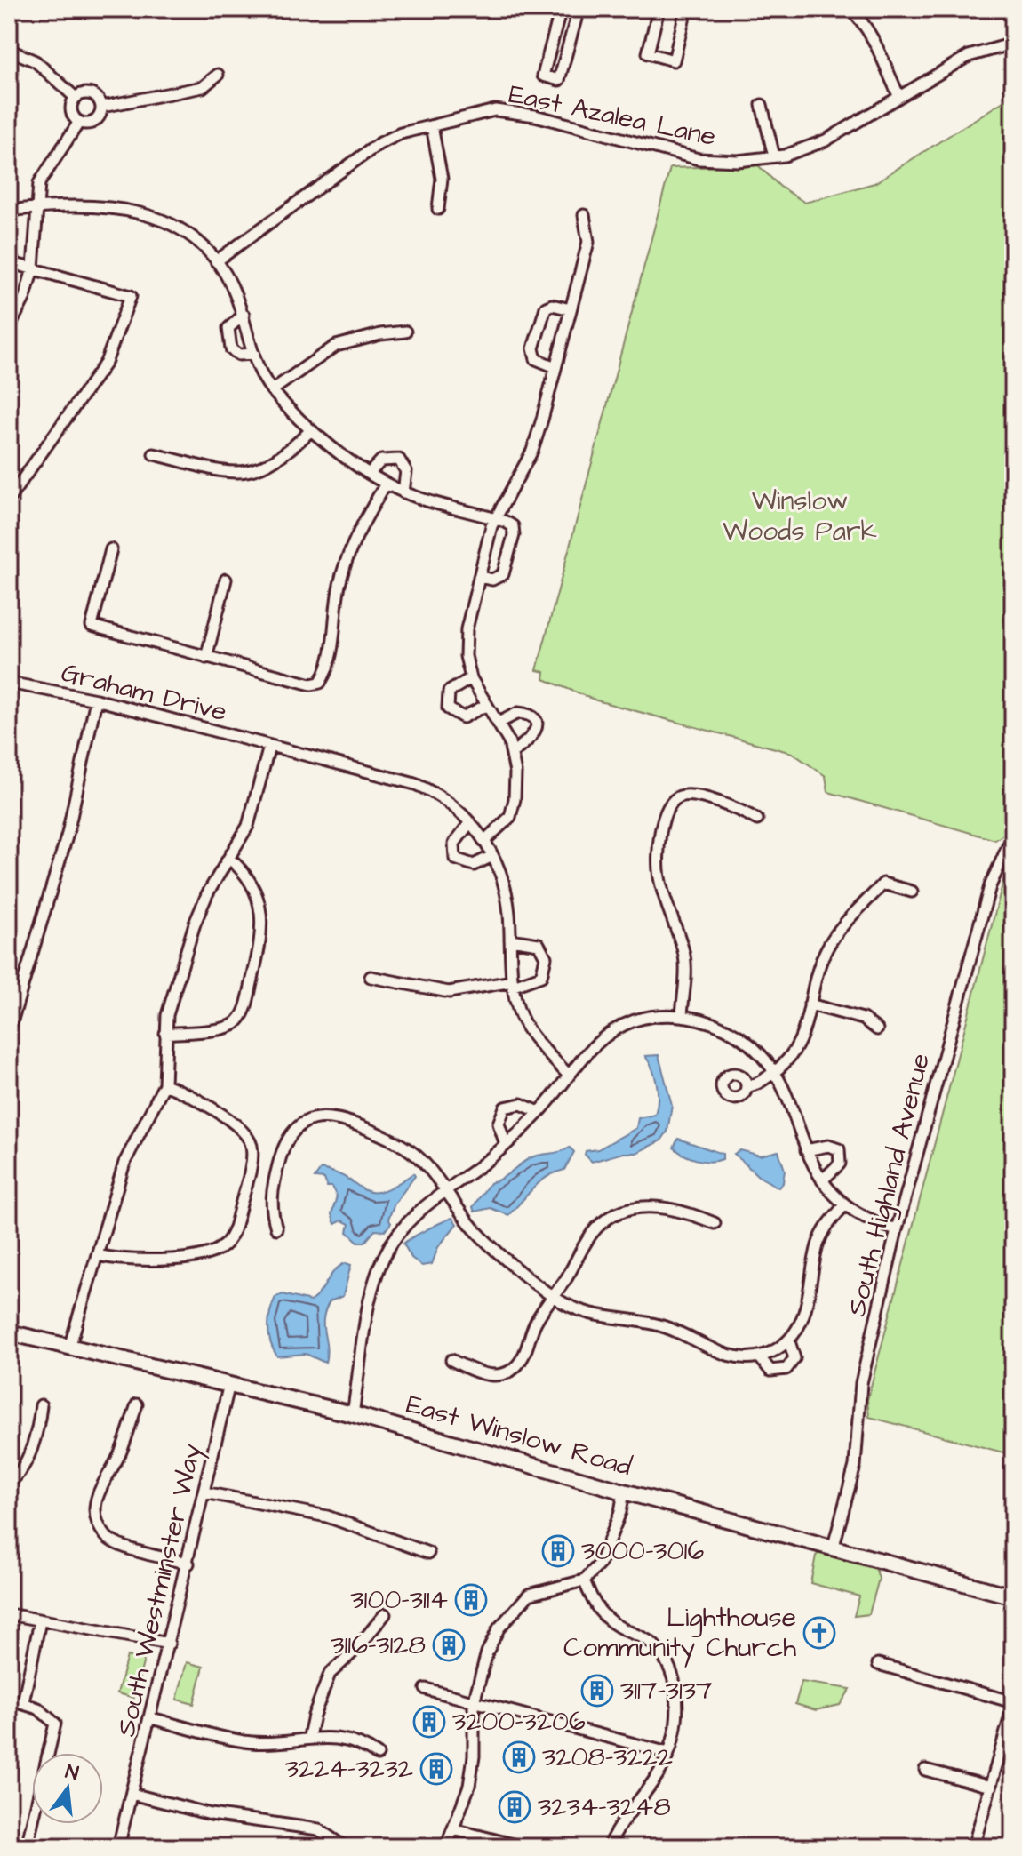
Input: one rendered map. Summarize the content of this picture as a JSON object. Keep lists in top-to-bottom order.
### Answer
{
  "streets": {
    "main road": ["East Winslow Road"],
    "street": [
      "East Azalea Lane",
      "Graham Drive",
      "South Highland Avenue",
      "South Westminster Way"
    ]
  },
  "crossings": [
    ["South Highland Avenue", "East Winslow Road"],
    ["East Winslow Road", "South Westminster Way"]
  ],
  "parks": ["Winslow Woods Park"],
  "places": {
    "building": [
      "3000-3016",
      "3100-3114",
      "3116-3128",
      "3117-3137",
      "3200-3206",
      "3208-3222",
      "3224-3232",
      "3234-3248"
    ],
    "church": ["Lighthouse Community Church"]
  },
  "north": "top"
}
